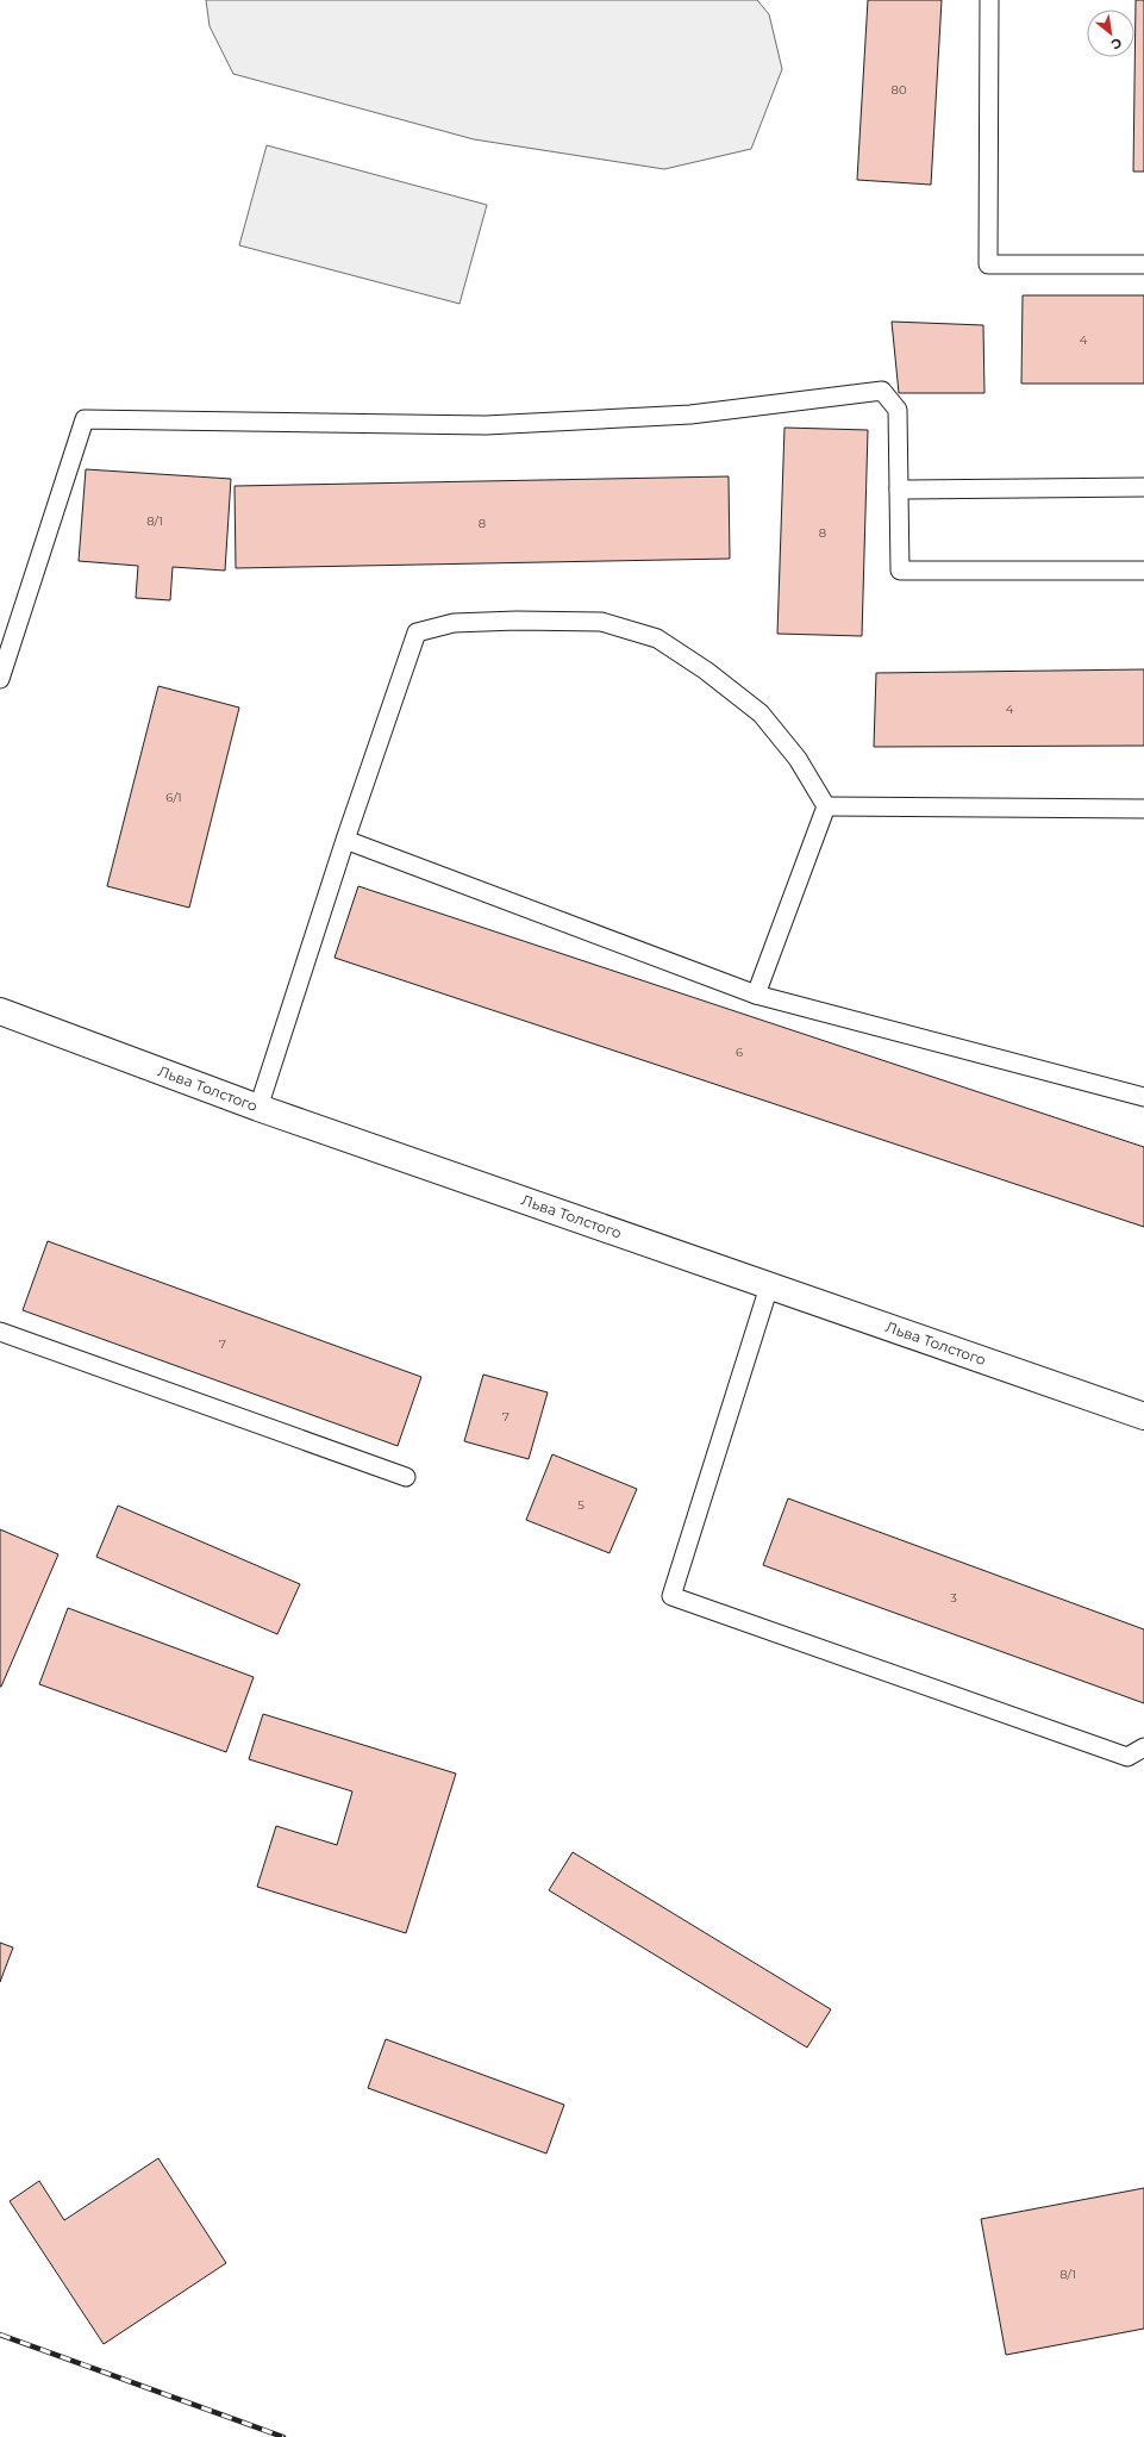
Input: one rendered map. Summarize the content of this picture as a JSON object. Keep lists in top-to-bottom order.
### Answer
{
  "streets": {
    "street": ["Льва Толстого"]
  },
  "house_numbers": [
    "80",
    "4",
    "8/1",
    "8",
    "8",
    "4",
    "6/1",
    "6",
    "7",
    "7",
    "5",
    "3",
    "8/1"
  ],
  "north": "bottom right"
}
